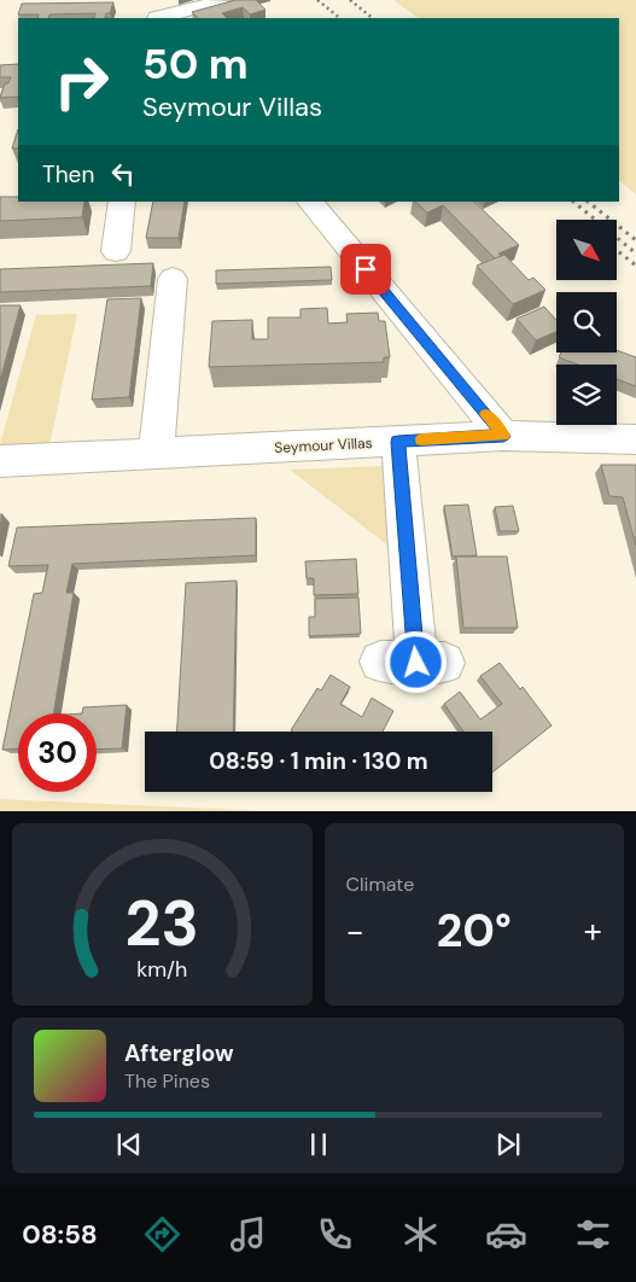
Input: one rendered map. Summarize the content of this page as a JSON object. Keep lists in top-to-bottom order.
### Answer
{
  "streets": {
    "street": ["Seymour Villas"]
  },
  "north": "bottom right",
  "page": {
    "turn": ["50 m", "Seymour Villas"],
    "then": "Then",
    "limit": "30",
    "trip": "08:59 · 1 min · 130 m",
    "tile": "Climate",
    "heat": ["−", "20°", "+"],
    "song": ["Afterglow", "The Pines"],
    "tabs": "08:58",
    "gauge": ["23", "km/h"]
  }
}
